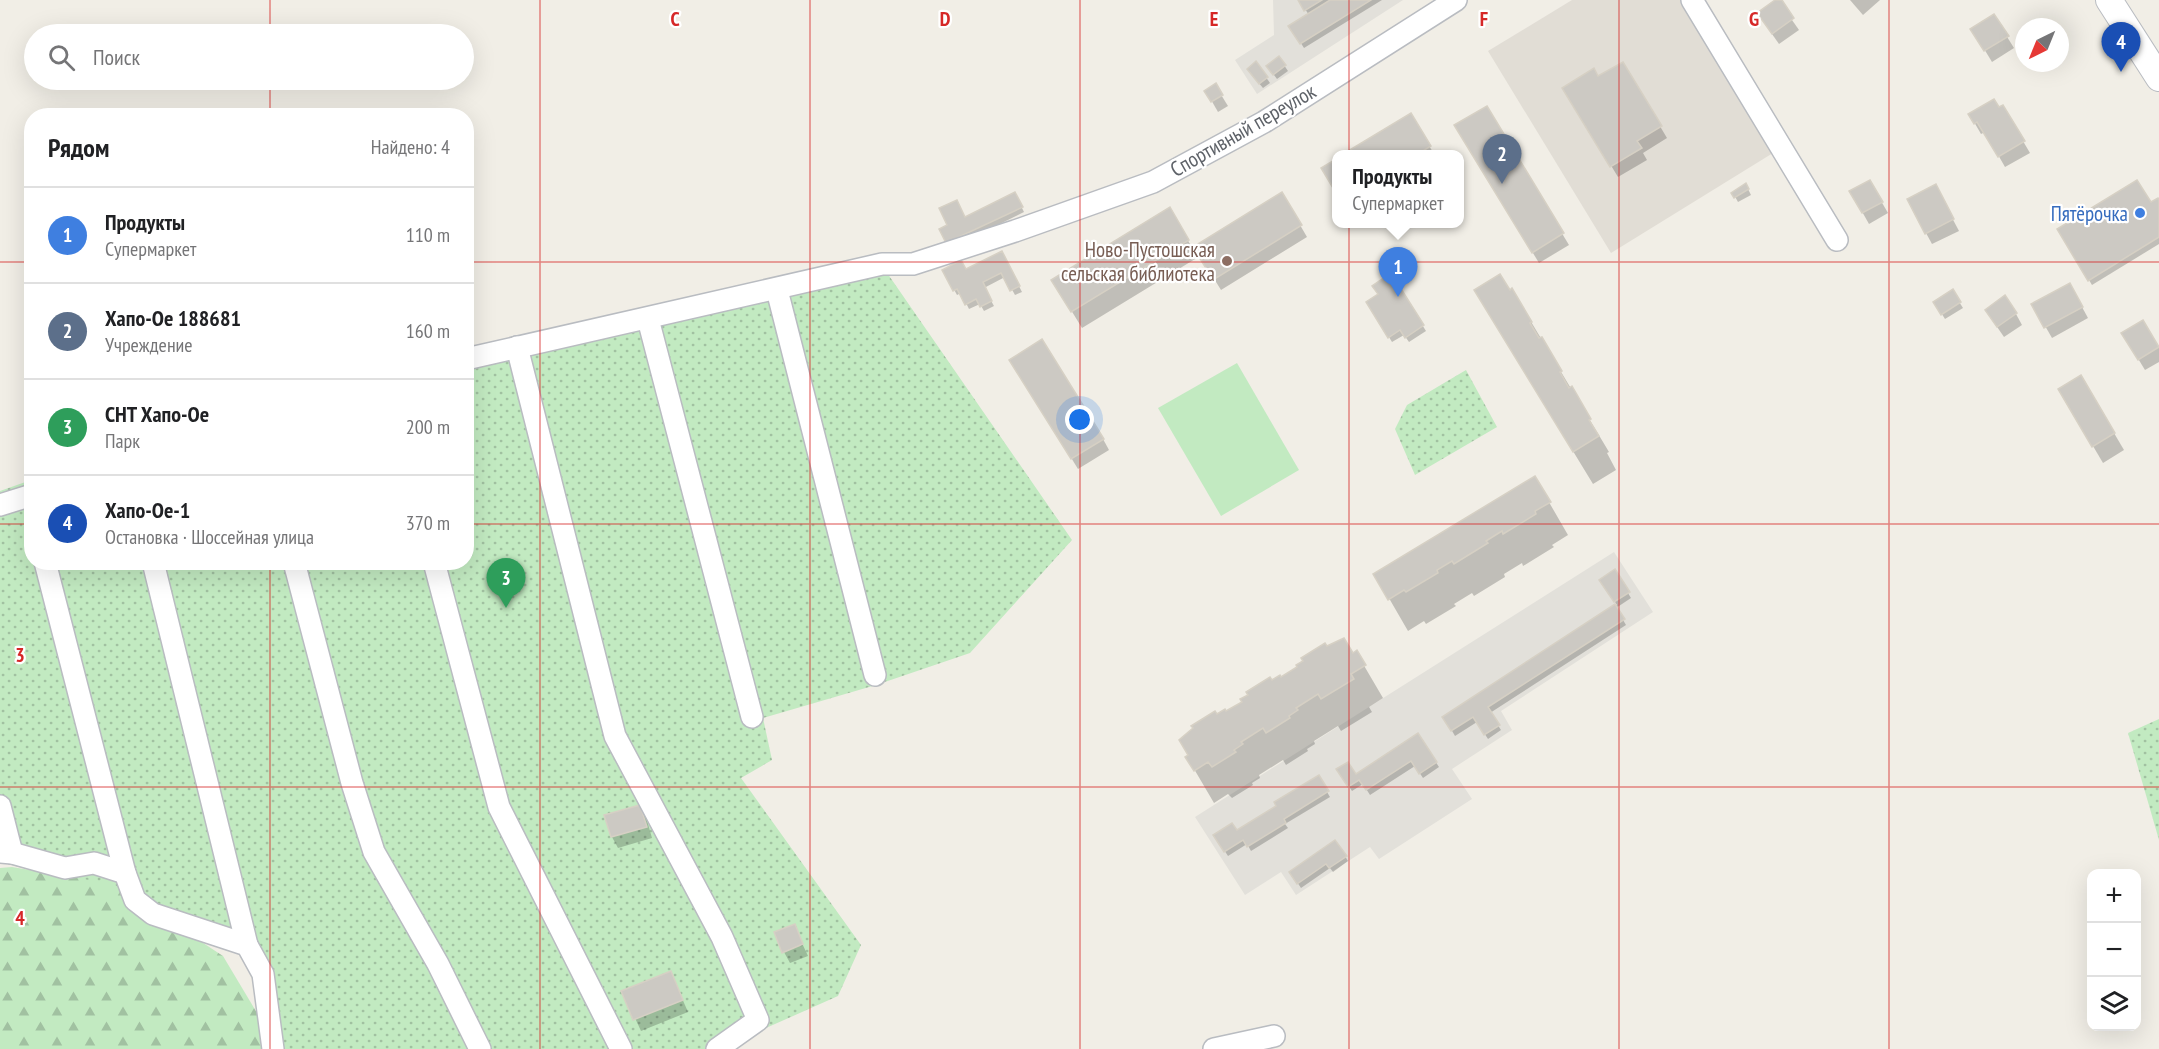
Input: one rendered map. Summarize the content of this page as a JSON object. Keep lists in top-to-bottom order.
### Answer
{
  "streets": {
    "street": ["Спортивный переулок"]
  },
  "places": ["Пятёрочка", "Ново-Пустошская сельская библиотека"],
  "north": "bottom left",
  "page": {
    "pins": [
      "4",
      "2",
      "1",
      "3"
    ],
    "search": "Поиск",
    "heading": ["Рядом", "Найдено: 4"],
    "popup": ["Продукты", "Супермаркет"],
    "list": [
      {
        "mark": "1",
        "name": "Продукты",
        "note": "Супермаркет",
        "value": "110 m"
      },
      {
        "mark": "2",
        "name": "Хапо-Ое 188681",
        "note": "Учреждение",
        "value": "160 m"
      },
      {
        "mark": "3",
        "name": "СНТ Хапо-Ое",
        "note": "Парк",
        "value": "200 m"
      },
      {
        "mark": "4",
        "name": "Хапо-Ое-1",
        "note": "Остановка · Шоссейная улица",
        "value": "370 m"
      }
    ],
    "map_buttons": ["+", "−"]
  },
  "grid": {
    "columns": [
      "C",
      "D",
      "E",
      "F",
      "G"
    ],
    "rows": ["3", "4"]
  }
}
